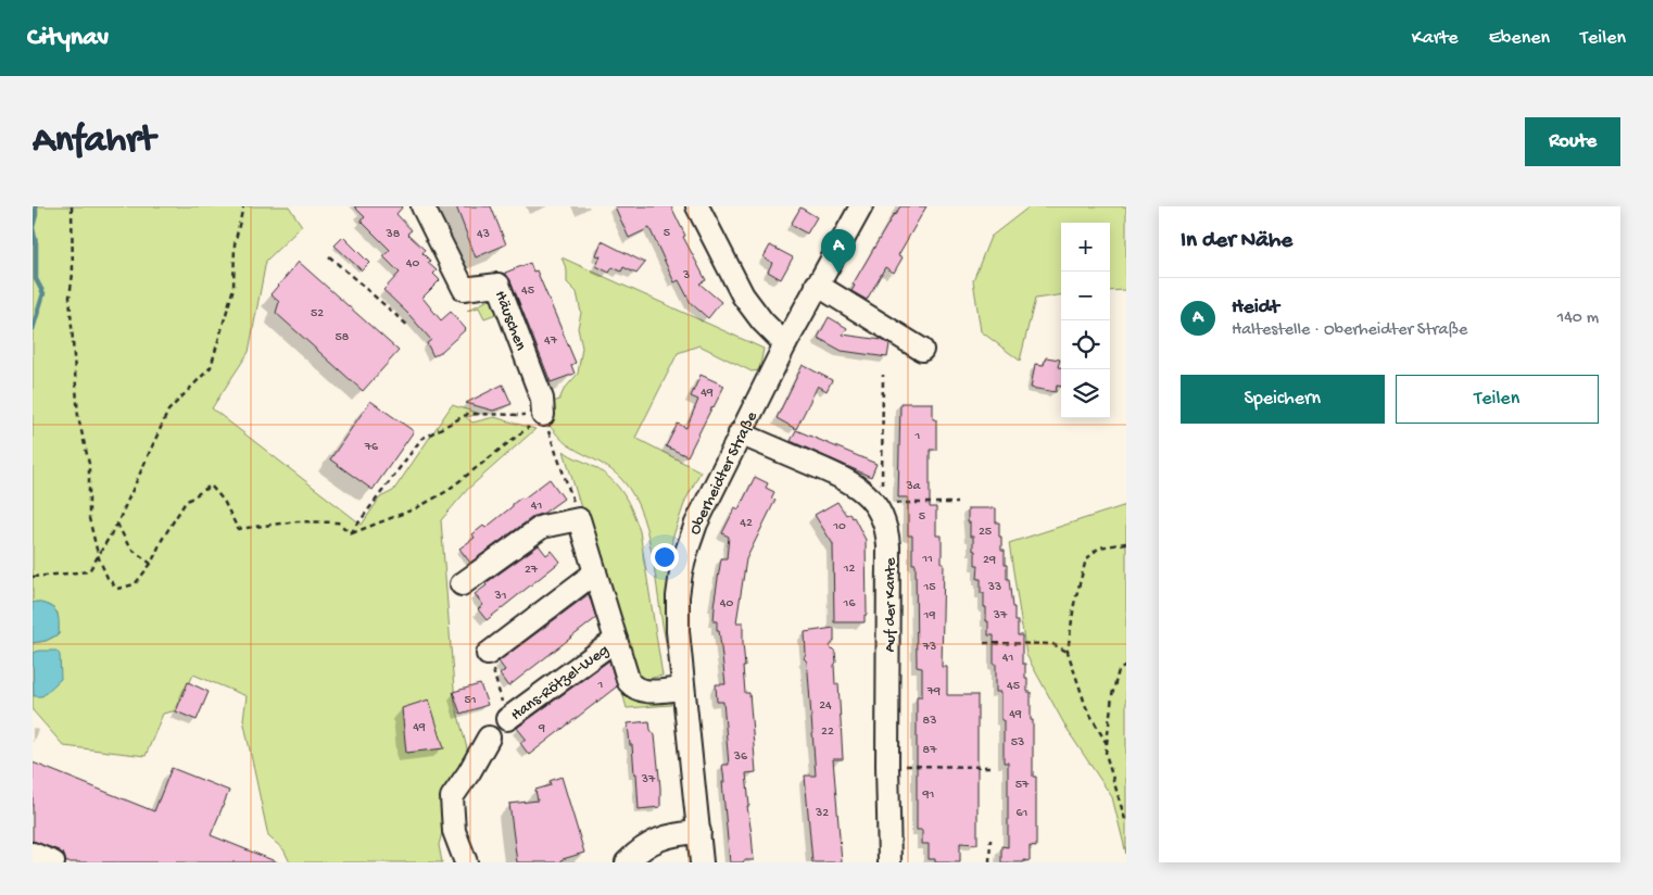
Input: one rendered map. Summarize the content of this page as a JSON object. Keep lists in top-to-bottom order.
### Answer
{
  "streets": {
    "street": [
      "Häuschen",
      "Oberheidter Straße",
      "Auf der Kante",
      "Hans-Rötzel-Weg"
    ]
  },
  "crossings": [
    ["Oberheidter Straße", "Auf der Kante"],
    ["Oberheidter Straße", "Hans-Rötzel-Weg"]
  ],
  "house_numbers": [
    "5",
    "38",
    "43",
    "40",
    "3",
    "45",
    "52",
    "58",
    "47",
    "49",
    "1",
    "76",
    "3a",
    "41",
    "5",
    "42",
    "10",
    "25",
    "11",
    "29",
    "12",
    "27",
    "15",
    "33",
    "31",
    "40",
    "16",
    "19",
    "37",
    "73",
    "41",
    "1",
    "45",
    "79",
    "51",
    "24",
    "49",
    "83",
    "49",
    "9",
    "22",
    "53",
    "87",
    "36",
    "37",
    "57",
    "91",
    "32",
    "61"
  ],
  "page": {
    "header": "Citynav",
    "nav": ["Karte", "Ebenen", "Teilen"],
    "buttons": [
      "Route",
      ["Speichern", "Teilen"]
    ],
    "title": "Anfahrt",
    "heading": "In der Nähe",
    "map_buttons": ["+", "−"],
    "pins": "A",
    "list": [
      {
        "mark": "A",
        "name": "Heidt",
        "note": "Haltestelle · Oberheidter Straße",
        "value": "140 m"
      }
    ]
  }
}
